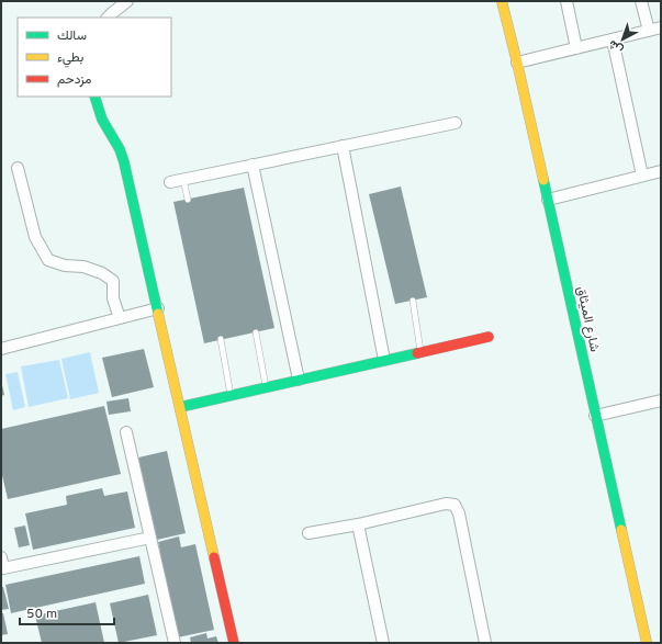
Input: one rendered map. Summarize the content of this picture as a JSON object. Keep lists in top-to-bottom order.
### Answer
{
  "streets": {
    "street": ["شارع الميثاق"]
  },
  "legend": ["سالك", "بطيء", "مزدحم"],
  "scale_bar": "50 m",
  "north": "bottom left"
}
